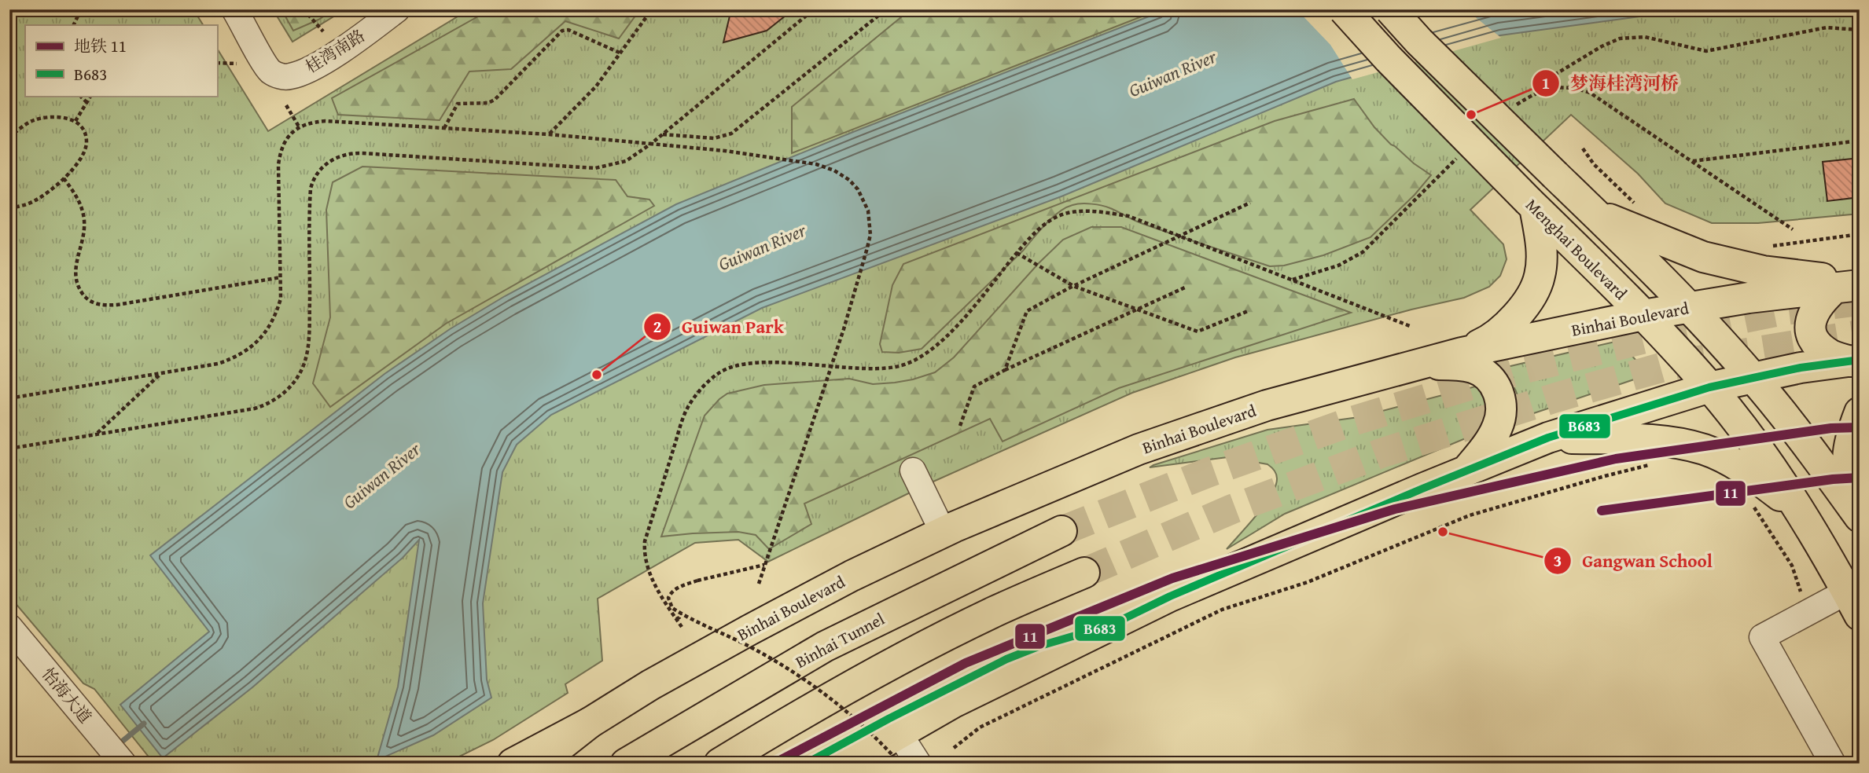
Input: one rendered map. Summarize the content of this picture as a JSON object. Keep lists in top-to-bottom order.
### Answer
{
  "streets": {
    "main road": ["Menghai Boulevard", "Binhai Boulevard", "Binhai Tunnel"],
    "street": ["桂湾南路", "怡海大道"]
  },
  "crossings": [
    ["Menghai Boulevard", "Binhai Boulevard"]
  ],
  "water": ["Guiwan River"],
  "places": ["梦海桂湾河桥", "Guiwan Park", "Gangwan School"],
  "lines": ["transit line B683", "metro line 11"],
  "legend": ["地铁 11", "B683"]
}
